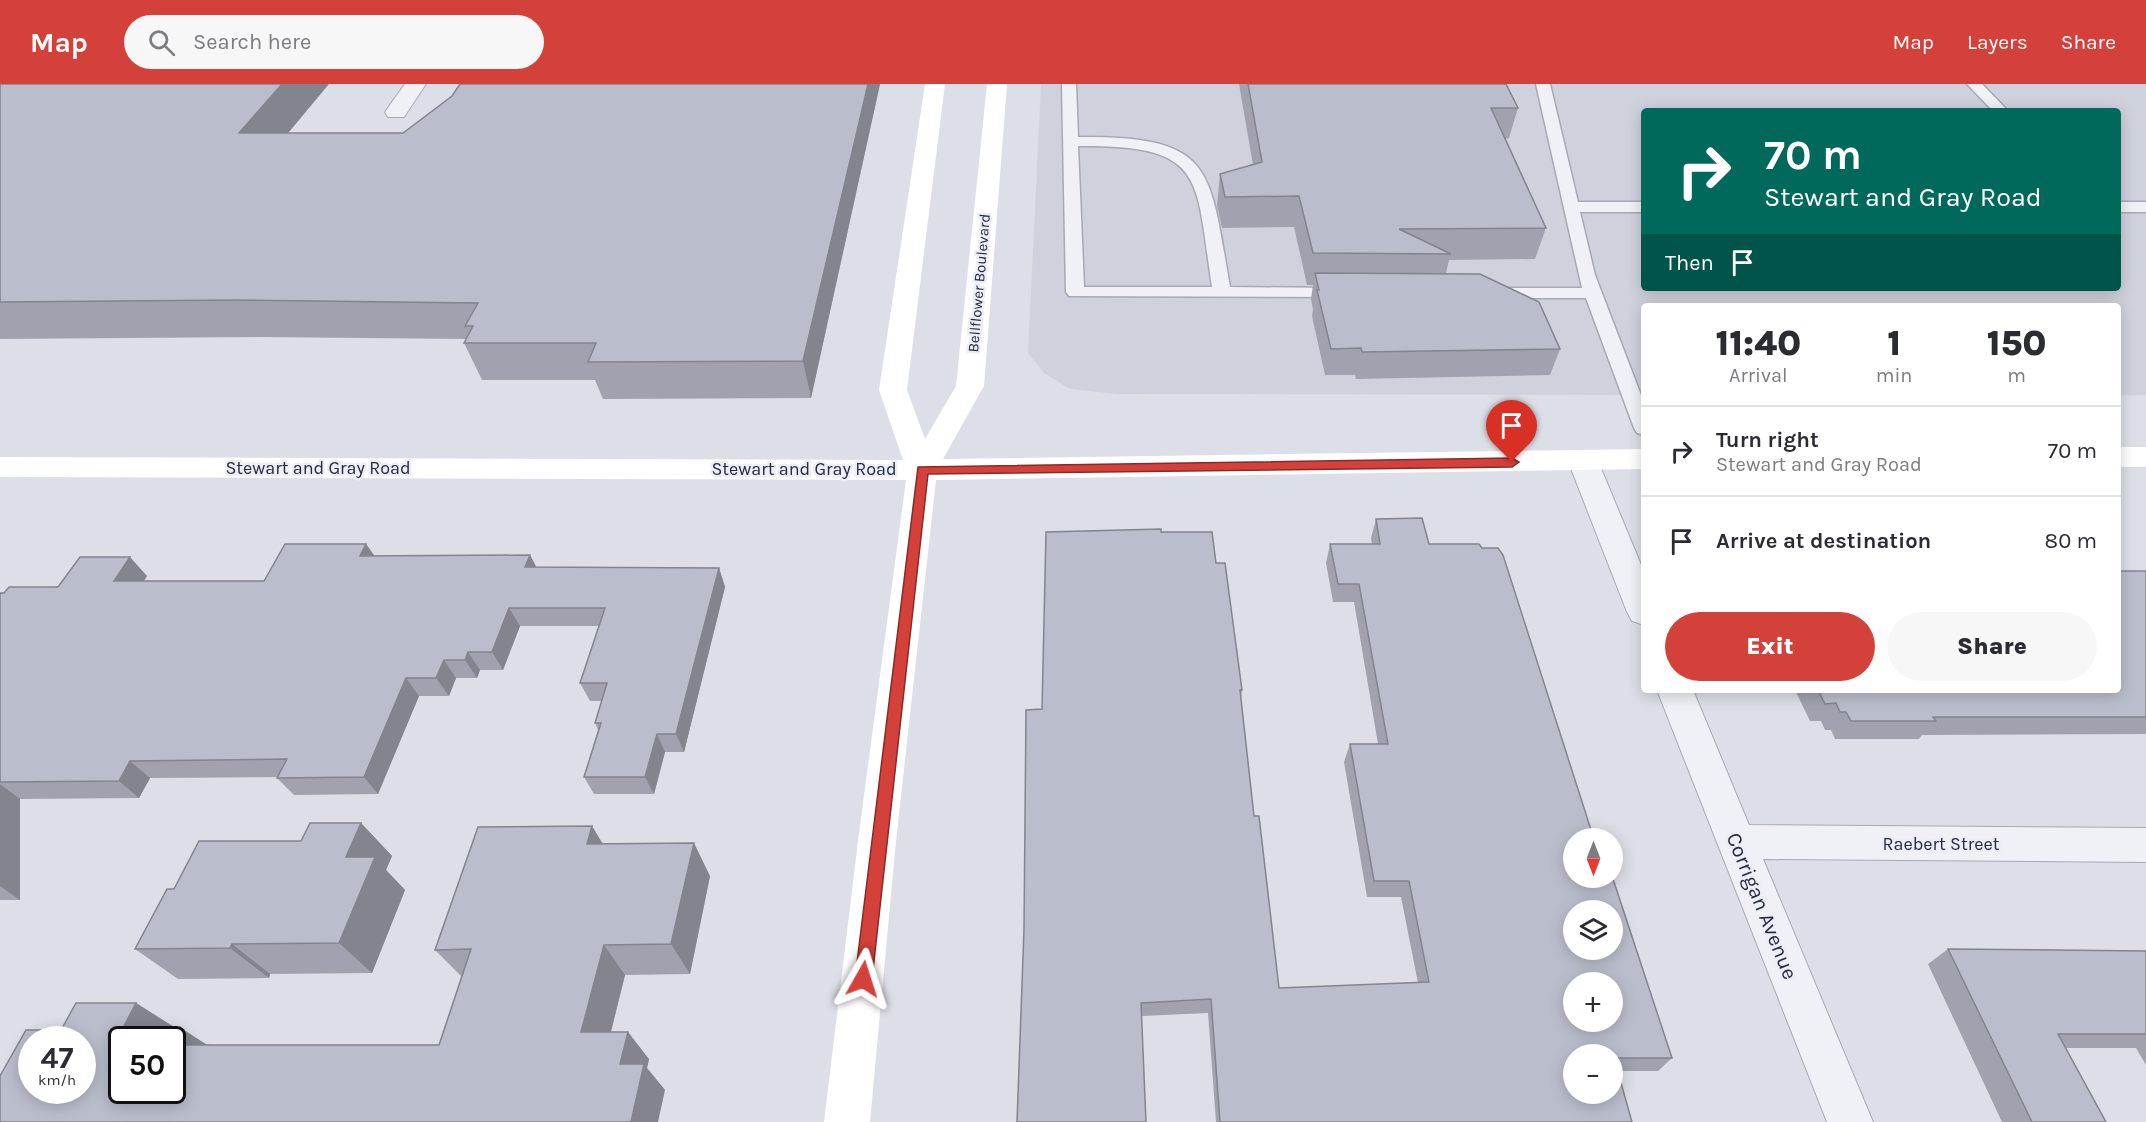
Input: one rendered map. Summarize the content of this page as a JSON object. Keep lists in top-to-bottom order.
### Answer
{
  "streets": {
    "main road": ["Bellflower Boulevard", "Stewart and Gray Road"],
    "street": ["Raebert Street", "Corrigan Avenue"]
  },
  "crossings": [
    ["Bellflower Boulevard", "Stewart and Gray Road"],
    ["Raebert Street", "Corrigan Avenue"]
  ],
  "north": "bottom",
  "page": {
    "header": "Map",
    "search": "Search here",
    "nav": ["Map", "Layers", "Share"],
    "turn": ["70 m", "Stewart and Gray Road"],
    "then": "Then",
    "eta": [
      "11:40",
      "Arrival",
      "1",
      "min",
      "150",
      "m"
    ],
    "list": [
      {
        "name": "Turn right",
        "note": "Stewart and Gray Road",
        "value": "70 m"
      },
      {
        "name": "Arrive at destination",
        "value": "80 m"
      }
    ],
    "buttons": ["Exit", "Share"],
    "map_buttons": ["+", "−"],
    "speed": "47 km/h",
    "limit": "50"
  }
}
